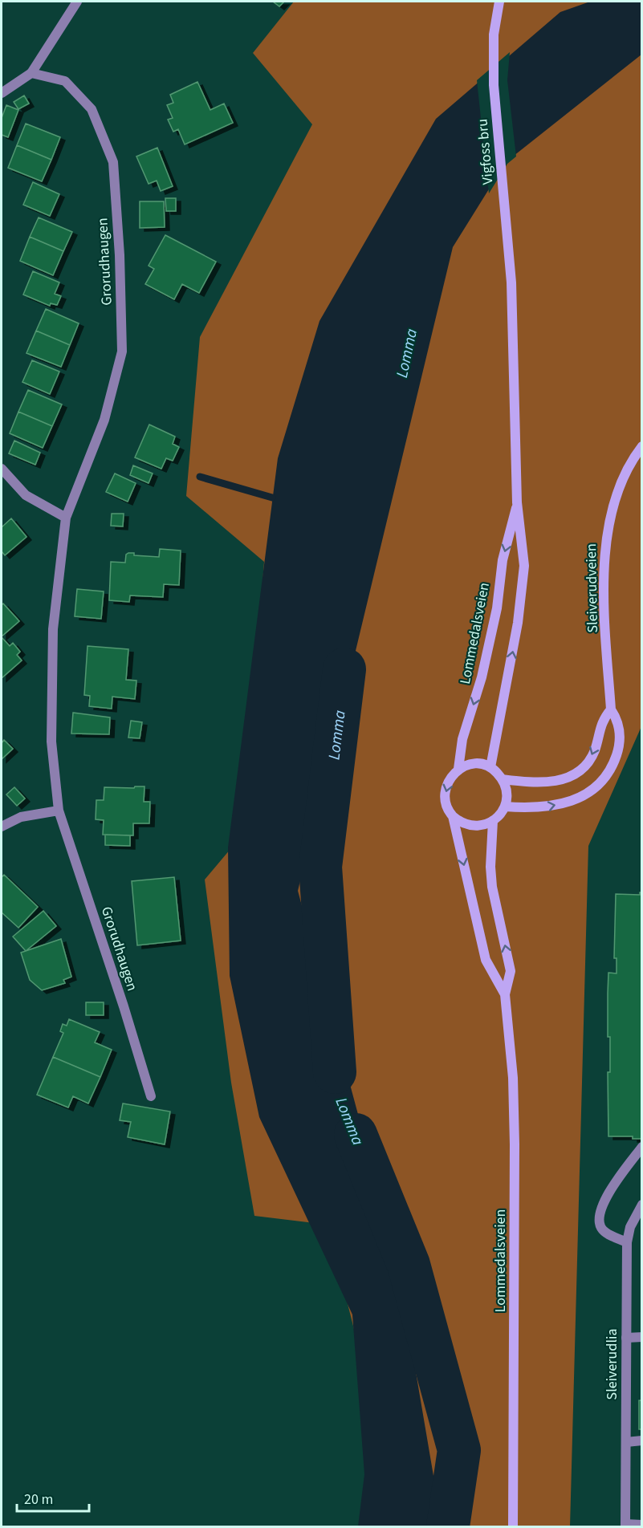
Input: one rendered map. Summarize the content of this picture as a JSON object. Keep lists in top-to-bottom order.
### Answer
{
  "streets": {
    "main road": ["Vigfoss bru", "Sleiverudveien", "Lommedalsveien"],
    "street": ["Grorudhaugen", "Sleiverudlia"]
  },
  "crossings": [
    ["Vigfoss bru", "Lommedalsveien"],
    ["Sleiverudveien", "Lommedalsveien"]
  ],
  "water": ["Lomma"],
  "scale_bar": "20 m"
}
